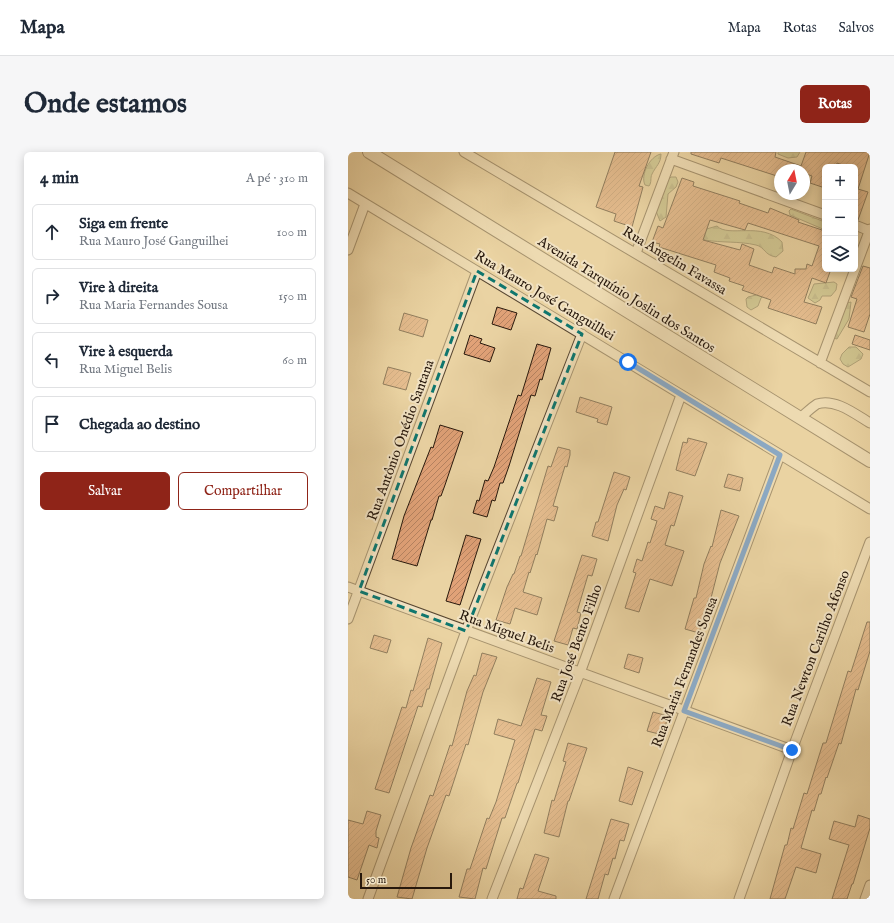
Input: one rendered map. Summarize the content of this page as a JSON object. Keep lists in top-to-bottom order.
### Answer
{
  "streets": {
    "street": [
      "Rua Angelin Favassa",
      "Avenida Tarquínio Joslin dos Santos",
      "Rua Mauro José Ganguilhei",
      "Rua Antônio Onédio Santana",
      "Rua Miguel Belis",
      "Rua José Bento Filho",
      "Rua Newton Carilho Afonso",
      "Rua Maria Fernandes Sousa"
    ]
  },
  "crossings": [
    ["Rua Mauro José Ganguilhei", "Rua Antônio Onédio Santana"],
    ["Rua Mauro José Ganguilhei", "Rua José Bento Filho"],
    ["Rua Mauro José Ganguilhei", "Rua Maria Fernandes Sousa"],
    ["Rua Antônio Onédio Santana", "Rua Miguel Belis"],
    ["Rua Miguel Belis", "Rua José Bento Filho"],
    ["Rua Miguel Belis", "Rua Newton Carilho Afonso"],
    ["Rua Miguel Belis", "Rua Maria Fernandes Sousa"]
  ],
  "scale_bar": "50 m",
  "north": "top",
  "page": {
    "header": "Mapa",
    "nav": ["Mapa", "Rotas", "Salvos"],
    "buttons": [
      "Rotas",
      ["Salvar", "Compartilhar"]
    ],
    "title": "Onde estamos",
    "heading": ["4 min", "A pé · 310 m"],
    "map_buttons": ["+", "−"],
    "list": [
      ["Siga em frente", "Rua Mauro José Ganguilhei", "100 m"],
      ["Vire à direita", "Rua Maria Fernandes Sousa", "150 m"],
      ["Vire à esquerda", "Rua Miguel Belis", "60 m"],
      "Chegada ao destino"
    ],
    "scale": "50 m"
  }
}
